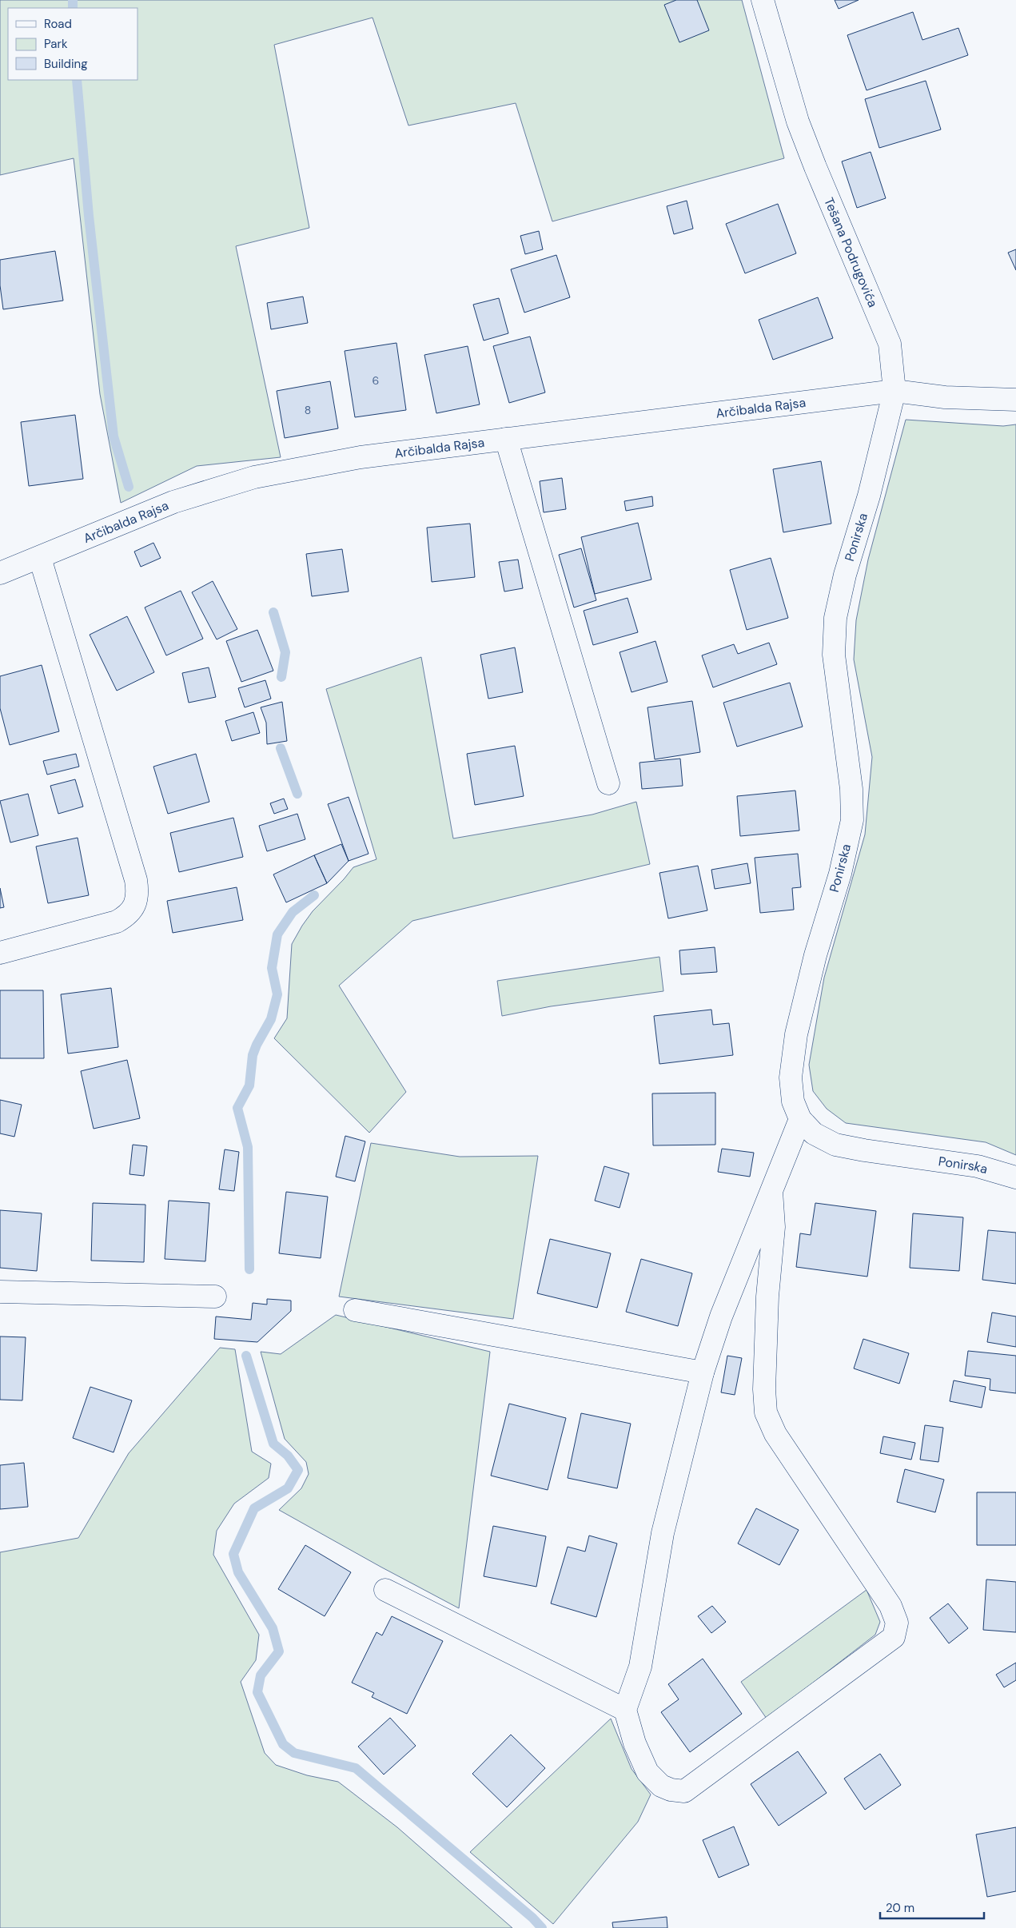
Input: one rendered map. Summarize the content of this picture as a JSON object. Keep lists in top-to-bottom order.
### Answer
{
  "streets": {
    "street": ["Tešana Podrugovića", "Arčibalda Rajsa", "Ponirska"]
  },
  "crossings": [
    ["Tešana Podrugovića", "Arčibalda Rajsa"],
    ["Tešana Podrugovića", "Ponirska"],
    ["Arčibalda Rajsa", "Ponirska"]
  ],
  "house_numbers": ["6", "8"],
  "legend": ["Road", "Park", "Building"],
  "scale_bar": "20 m"
}
